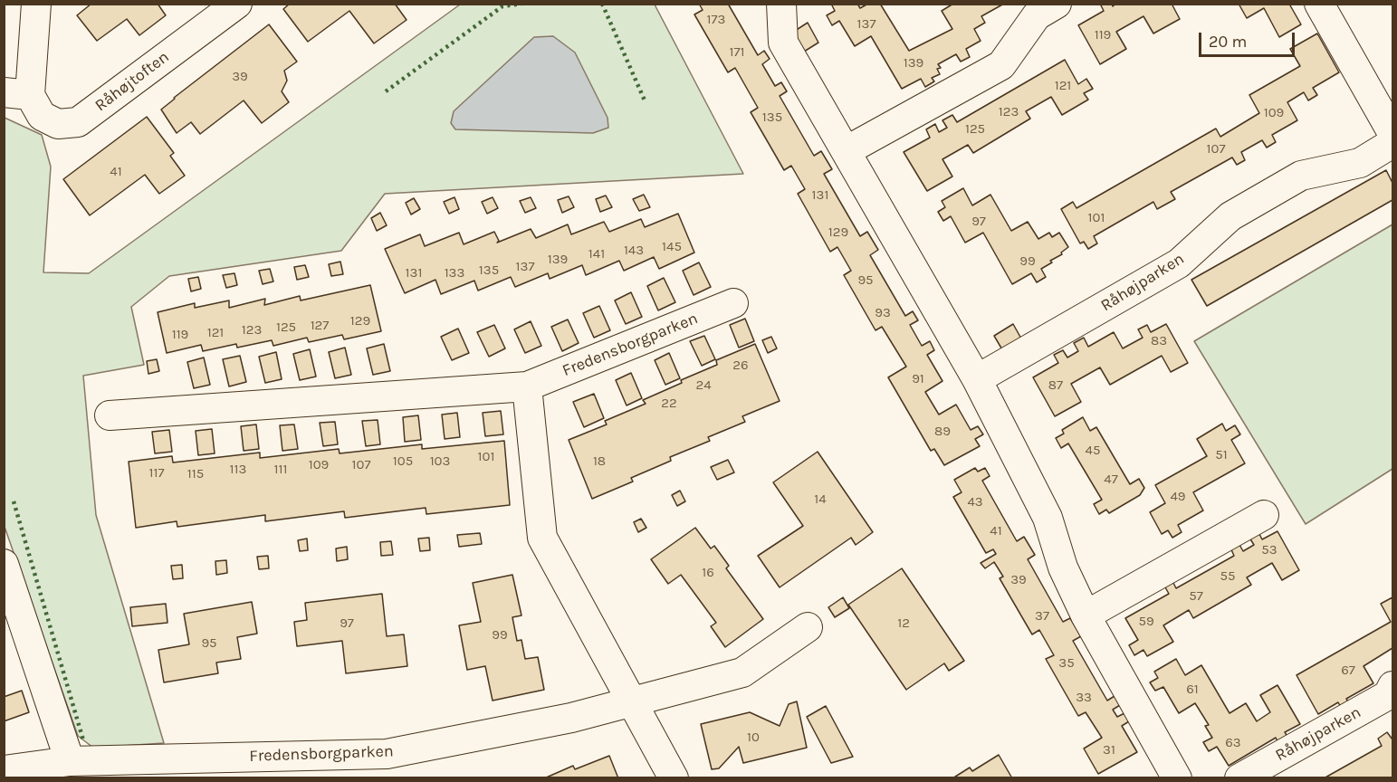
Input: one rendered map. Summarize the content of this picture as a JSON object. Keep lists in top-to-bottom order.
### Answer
{
  "streets": {
    "street": ["Råhøjtoften", "Råhøjparken", "Fredensborgparken"]
  },
  "house_numbers": [
    "173",
    "137",
    "119",
    "171",
    "139",
    "39",
    "121",
    "123",
    "109",
    "135",
    "125",
    "107",
    "41",
    "131",
    "101",
    "97",
    "129",
    "145",
    "143",
    "141",
    "139",
    "99",
    "137",
    "135",
    "131",
    "133",
    "95",
    "93",
    "129",
    "127",
    "125",
    "123",
    "121",
    "119",
    "83",
    "26",
    "91",
    "24",
    "87",
    "22",
    "89",
    "45",
    "51",
    "101",
    "105",
    "103",
    "18",
    "109",
    "107",
    "113",
    "111",
    "117",
    "115",
    "47",
    "49",
    "14",
    "43",
    "41",
    "53",
    "16",
    "55",
    "39",
    "57",
    "37",
    "59",
    "97",
    "12",
    "99",
    "95",
    "35",
    "67",
    "61",
    "33",
    "10",
    "63",
    "31"
  ],
  "scale_bar": "20 m"
}
